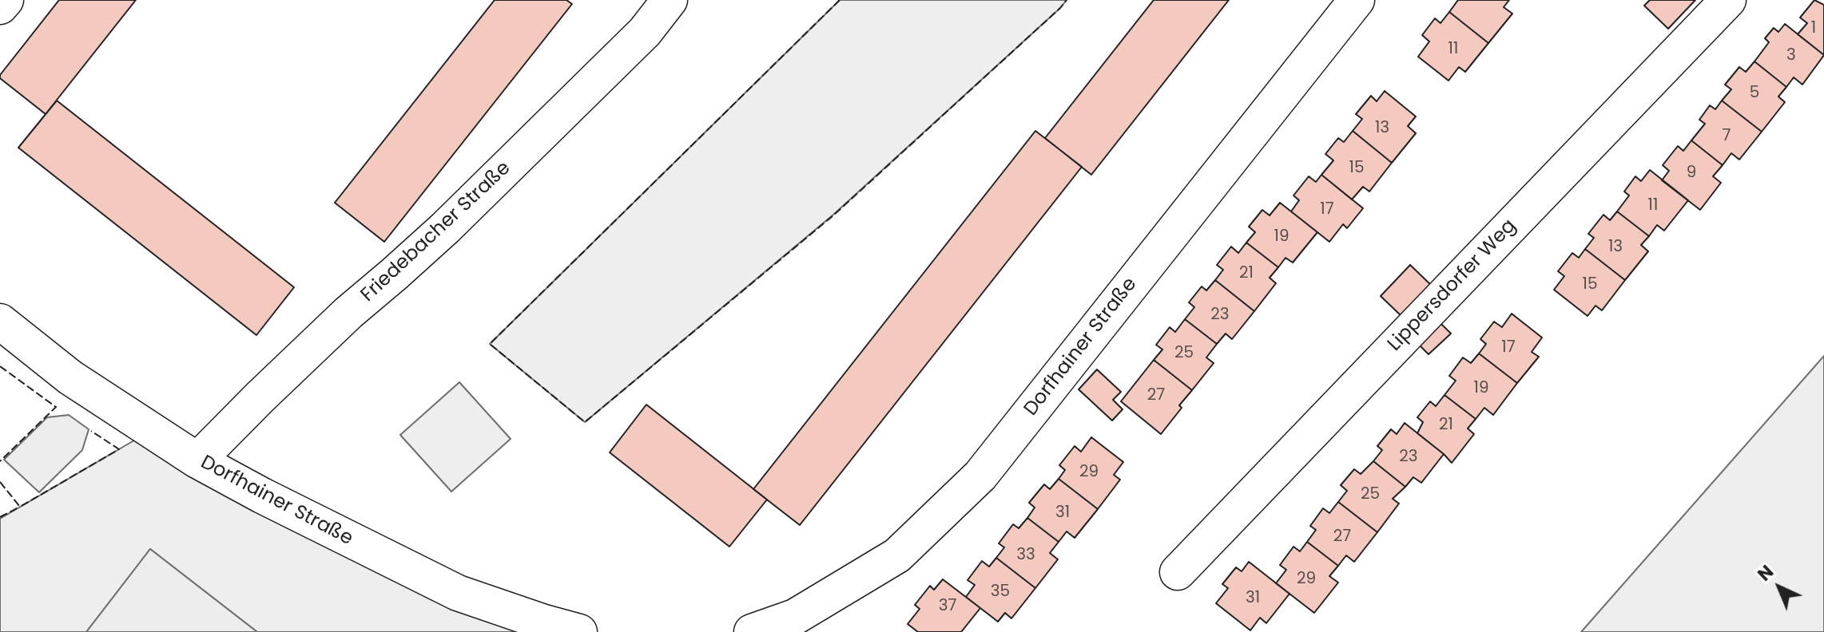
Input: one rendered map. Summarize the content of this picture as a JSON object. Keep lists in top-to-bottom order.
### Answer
{
  "streets": {
    "street": ["Friedebacher Straße", "Lippersdorfer Weg", "Dorfhainer Straße"]
  },
  "crossings": [
    ["Friedebacher Straße", "Dorfhainer Straße"]
  ],
  "house_numbers": [
    "1",
    "11",
    "3",
    "5",
    "13",
    "7",
    "15",
    "9",
    "11",
    "17",
    "19",
    "13",
    "21",
    "15",
    "23",
    "17",
    "25",
    "19",
    "27",
    "21",
    "23",
    "29",
    "25",
    "31",
    "27",
    "33",
    "29",
    "35",
    "31",
    "37"
  ],
  "north": "top left"
}
